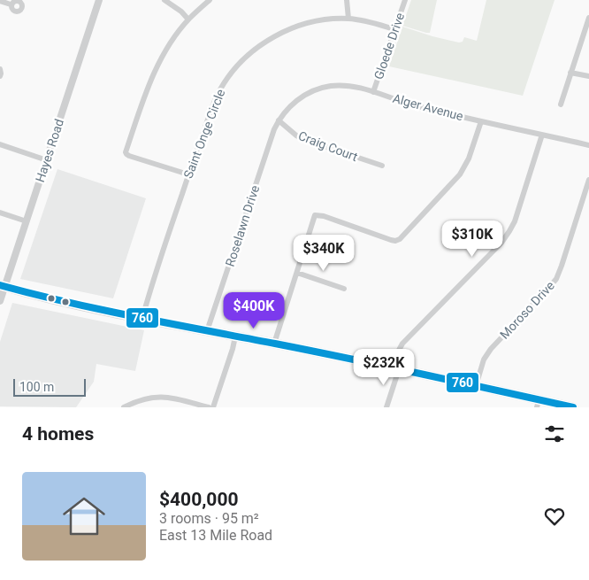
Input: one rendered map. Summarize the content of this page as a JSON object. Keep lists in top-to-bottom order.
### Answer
{
  "streets": {
    "street": [
      "Gloede Drive",
      "Alger Avenue",
      "Saint Onge Circle",
      "Craig Court",
      "Hayes Road",
      "Roselawn Drive",
      "Moroso Drive"
    ]
  },
  "crossings": [
    ["Gloede Drive", "Alger Avenue"],
    ["Gloede Drive", "Saint Onge Circle"],
    ["Alger Avenue", "Craig Court"],
    ["Alger Avenue", "Roselawn Drive"],
    ["Craig Court", "Roselawn Drive"]
  ],
  "lines": ["transit line 760"],
  "scale_bar": "100 m",
  "page": {
    "price": [
      "$310K",
      "$340K",
      "$400K",
      "$232K"
    ],
    "scale": "100 m",
    "heading": "4 homes",
    "list": [
      {
        "name": "$400,000",
        "note": "3 rooms · 95 m² · East 13 Mile Road"
      }
    ]
  }
}
